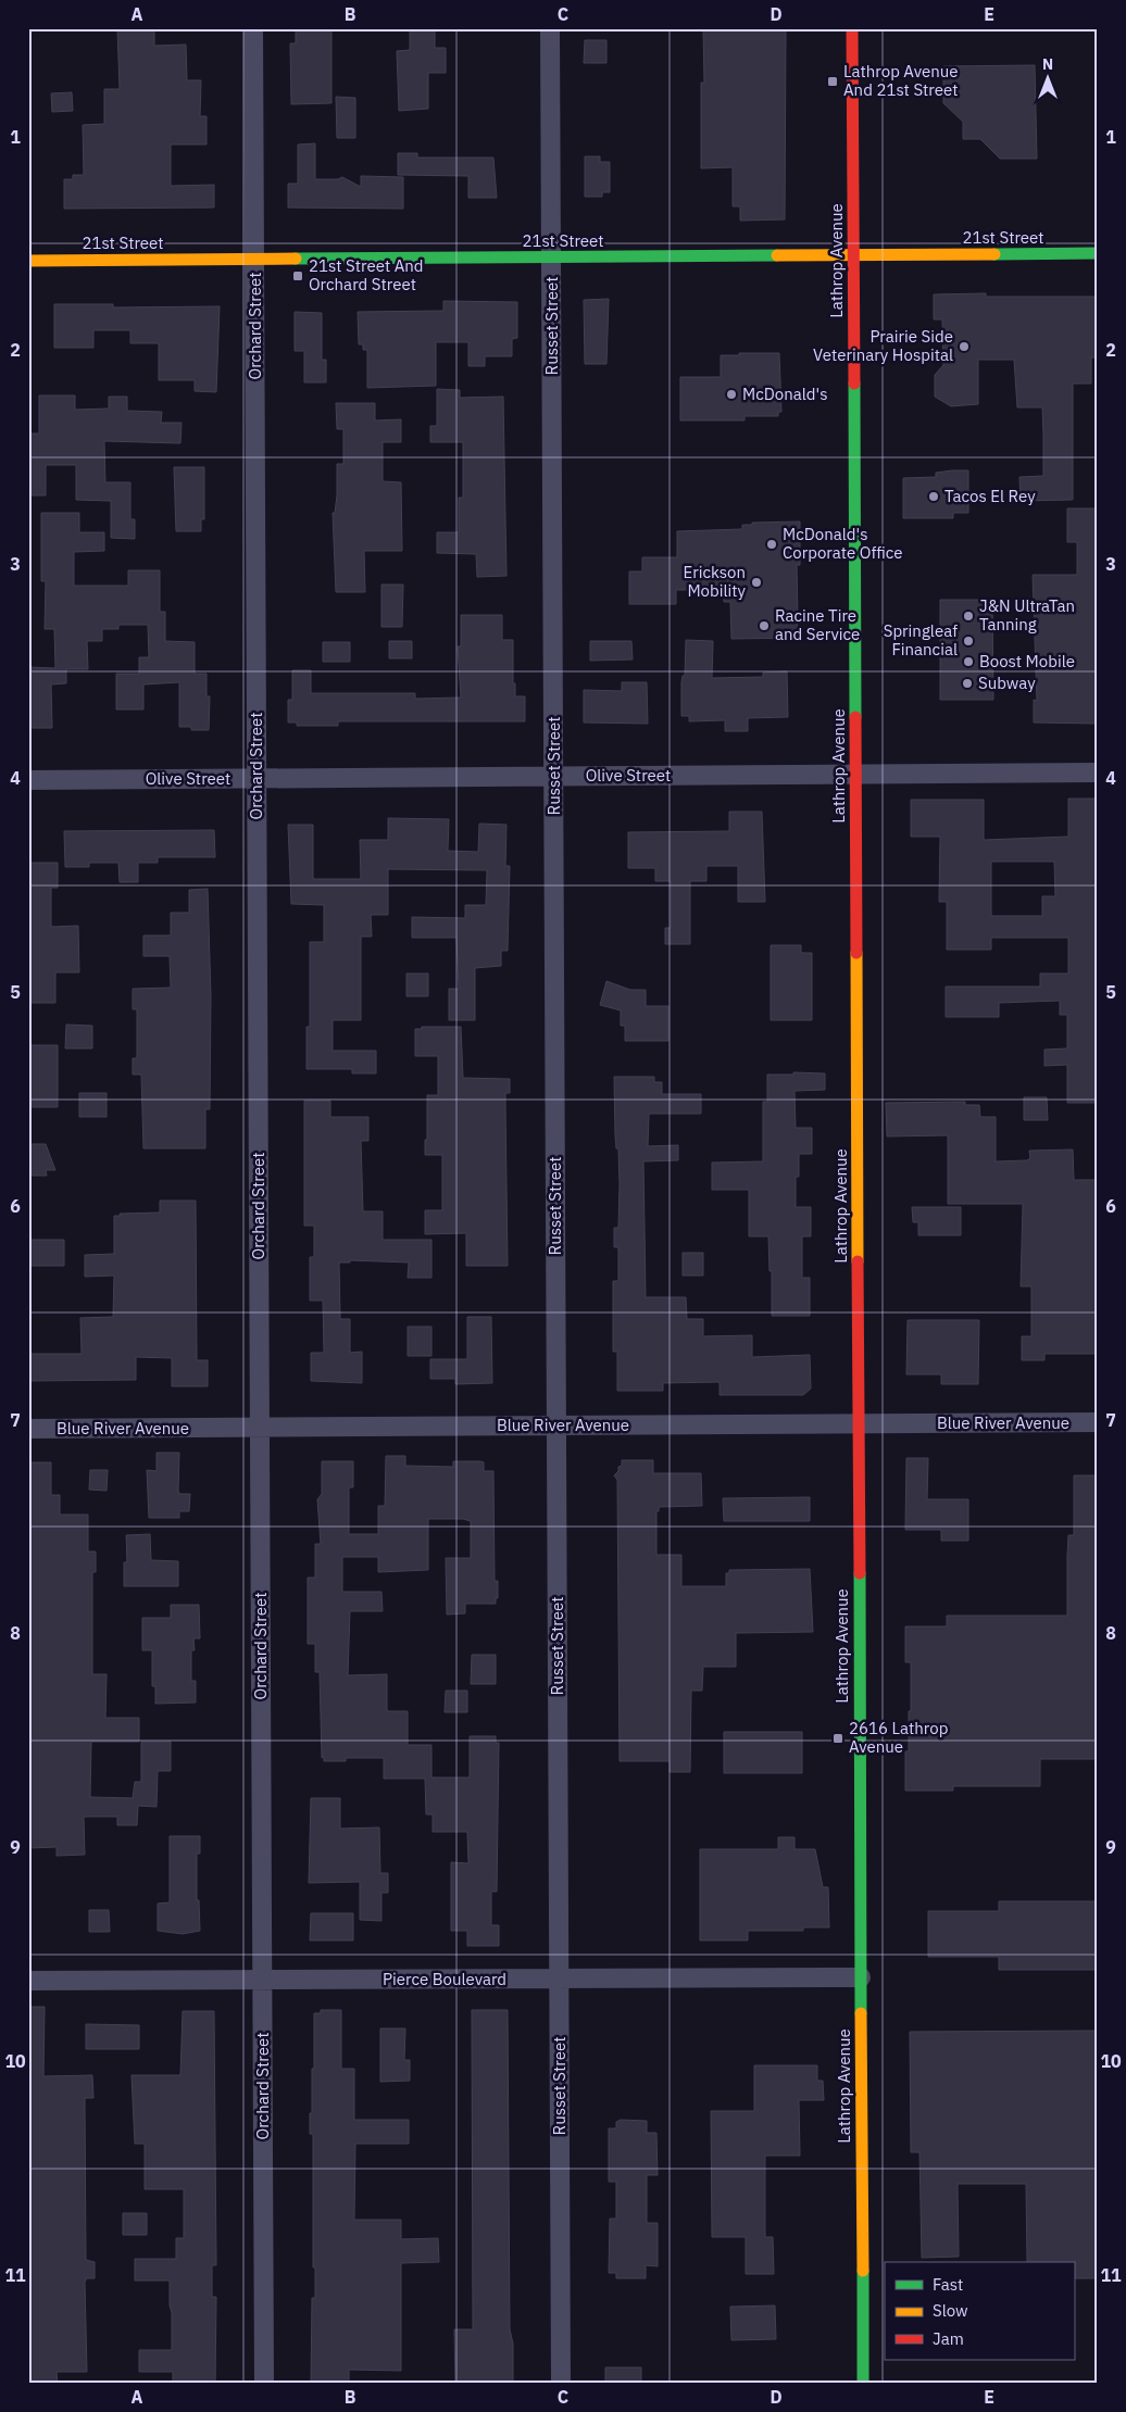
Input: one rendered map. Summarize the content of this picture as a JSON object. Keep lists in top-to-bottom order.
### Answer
{
  "streets": {
    "street": [
      "21st Street",
      "Lathrop Avenue",
      "Orchard Street",
      "Russet Street",
      "Olive Street",
      "Blue River Avenue",
      "Pierce Boulevard"
    ]
  },
  "crossings": [
    ["21st Street", "Lathrop Avenue"],
    ["21st Street", "Orchard Street"],
    ["21st Street", "Russet Street"],
    ["Lathrop Avenue", "Olive Street"],
    ["Lathrop Avenue", "Blue River Avenue"],
    ["Lathrop Avenue", "Pierce Boulevard"],
    ["Orchard Street", "Olive Street"],
    ["Orchard Street", "Blue River Avenue"],
    ["Orchard Street", "Pierce Boulevard"],
    ["Russet Street", "Olive Street"],
    ["Russet Street", "Blue River Avenue"],
    ["Russet Street", "Pierce Boulevard"]
  ],
  "places": {
    "transit": ["Lathrop Avenue And 21st Street", "21st Street And Orchard Street", "2616 Lathrop Avenue"],
    "other": [
      "Prairie Side Veterinary Hospital",
      "McDonald's",
      "Tacos El Rey",
      "McDonald's Corporate Office",
      "Erickson Mobility",
      "J&N UltraTan Tanning",
      "Racine Tire and Service",
      "Springleaf Financial",
      "Boost Mobile",
      "Subway"
    ]
  },
  "legend": ["Fast", "Slow", "Jam"],
  "north": "top",
  "grid": {
    "columns": [
      "A",
      "B",
      "C",
      "D",
      "E"
    ],
    "rows": [
      "1",
      "2",
      "3",
      "4",
      "5",
      "6",
      "7",
      "8",
      "9",
      "10",
      "11"
    ]
  }
}
